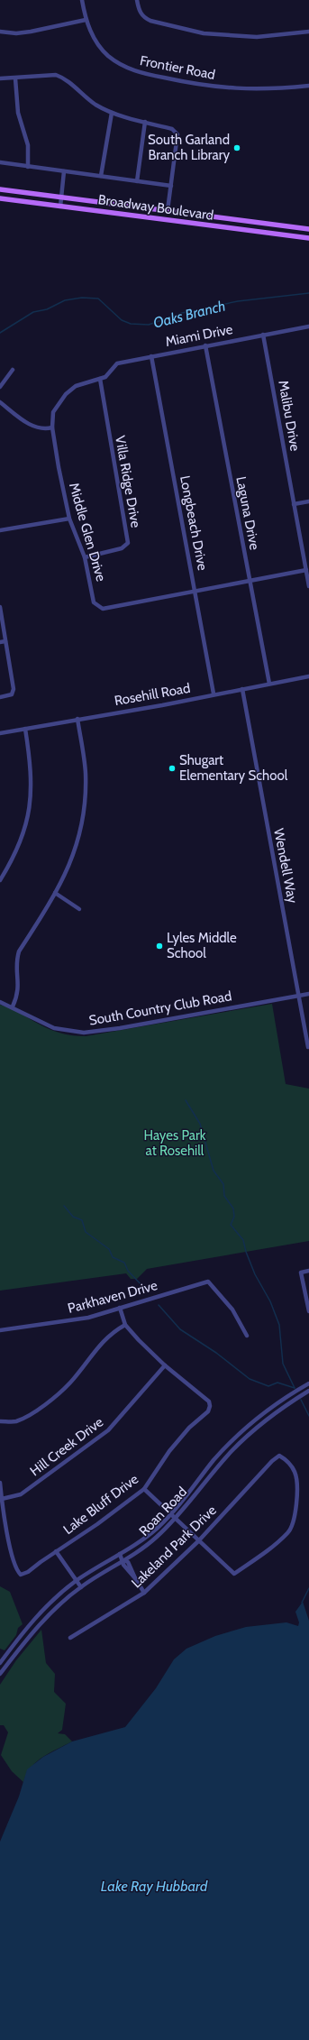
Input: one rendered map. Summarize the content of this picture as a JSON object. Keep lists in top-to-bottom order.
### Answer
{
  "streets": {
    "main road": ["Broadway Boulevard"],
    "street": [
      "Frontier Road",
      "Miami Drive",
      "Malibu Drive",
      "Villa Ridge Drive",
      "Laguna Drive",
      "Longbeach Drive",
      "Middle Glen Drive",
      "Rosehill Road",
      "Wendell Way",
      "South Country Club Road",
      "Parkhaven Drive",
      "Hill Creek Drive",
      "Lake Bluff Drive",
      "Roan Road",
      "Lakeland Park Drive"
    ]
  },
  "crossings": [
    ["Miami Drive", "Malibu Drive"],
    ["Miami Drive", "Villa Ridge Drive"],
    ["Miami Drive", "Laguna Drive"],
    ["Miami Drive", "Longbeach Drive"],
    ["Miami Drive", "Middle Glen Drive"],
    ["Villa Ridge Drive", "Middle Glen Drive"],
    ["Laguna Drive", "Rosehill Road"],
    ["Longbeach Drive", "Middle Glen Drive"],
    ["Longbeach Drive", "Rosehill Road"],
    ["Rosehill Road", "Wendell Way"],
    ["Wendell Way", "South Country Club Road"],
    ["Hill Creek Drive", "Lake Bluff Drive"]
  ],
  "water": ["Oaks Branch", "Lake Ray Hubbard"],
  "parks": ["Hayes Park at Rosehill"],
  "places": ["South Garland Branch Library", "Shugart Elementary School", "Lyles Middle School"]
}
